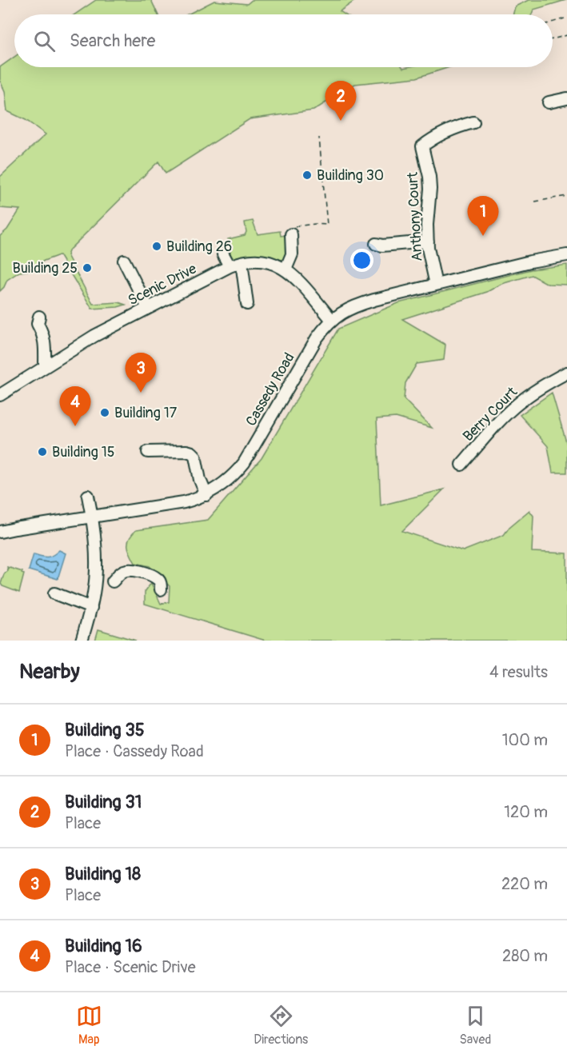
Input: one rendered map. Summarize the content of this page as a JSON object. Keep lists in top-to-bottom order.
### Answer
{
  "streets": {
    "street": [
      "Anthony Court",
      "Scenic Drive",
      "Cassedy Road",
      "Berry Court"
    ]
  },
  "crossings": [
    ["Anthony Court", "Cassedy Road"],
    ["Scenic Drive", "Cassedy Road"]
  ],
  "places": [
    "Building 30",
    "Building 26",
    "Building 25",
    "Building 17",
    "Building 15"
  ],
  "page": {
    "search": "Search here",
    "pins": [
      "2",
      "1",
      "3",
      "4"
    ],
    "heading": ["Nearby", "4 results"],
    "list": [
      {
        "mark": "1",
        "name": "Building 35",
        "note": "Place · Cassedy Road",
        "value": "100 m"
      },
      {
        "mark": "2",
        "name": "Building 31",
        "note": "Place",
        "value": "120 m"
      },
      {
        "mark": "3",
        "name": "Building 18",
        "note": "Place",
        "value": "220 m"
      },
      {
        "mark": "4",
        "name": "Building 16",
        "note": "Place · Scenic Drive",
        "value": "280 m"
      }
    ],
    "nav": ["Map", "Directions", "Saved"]
  }
}
